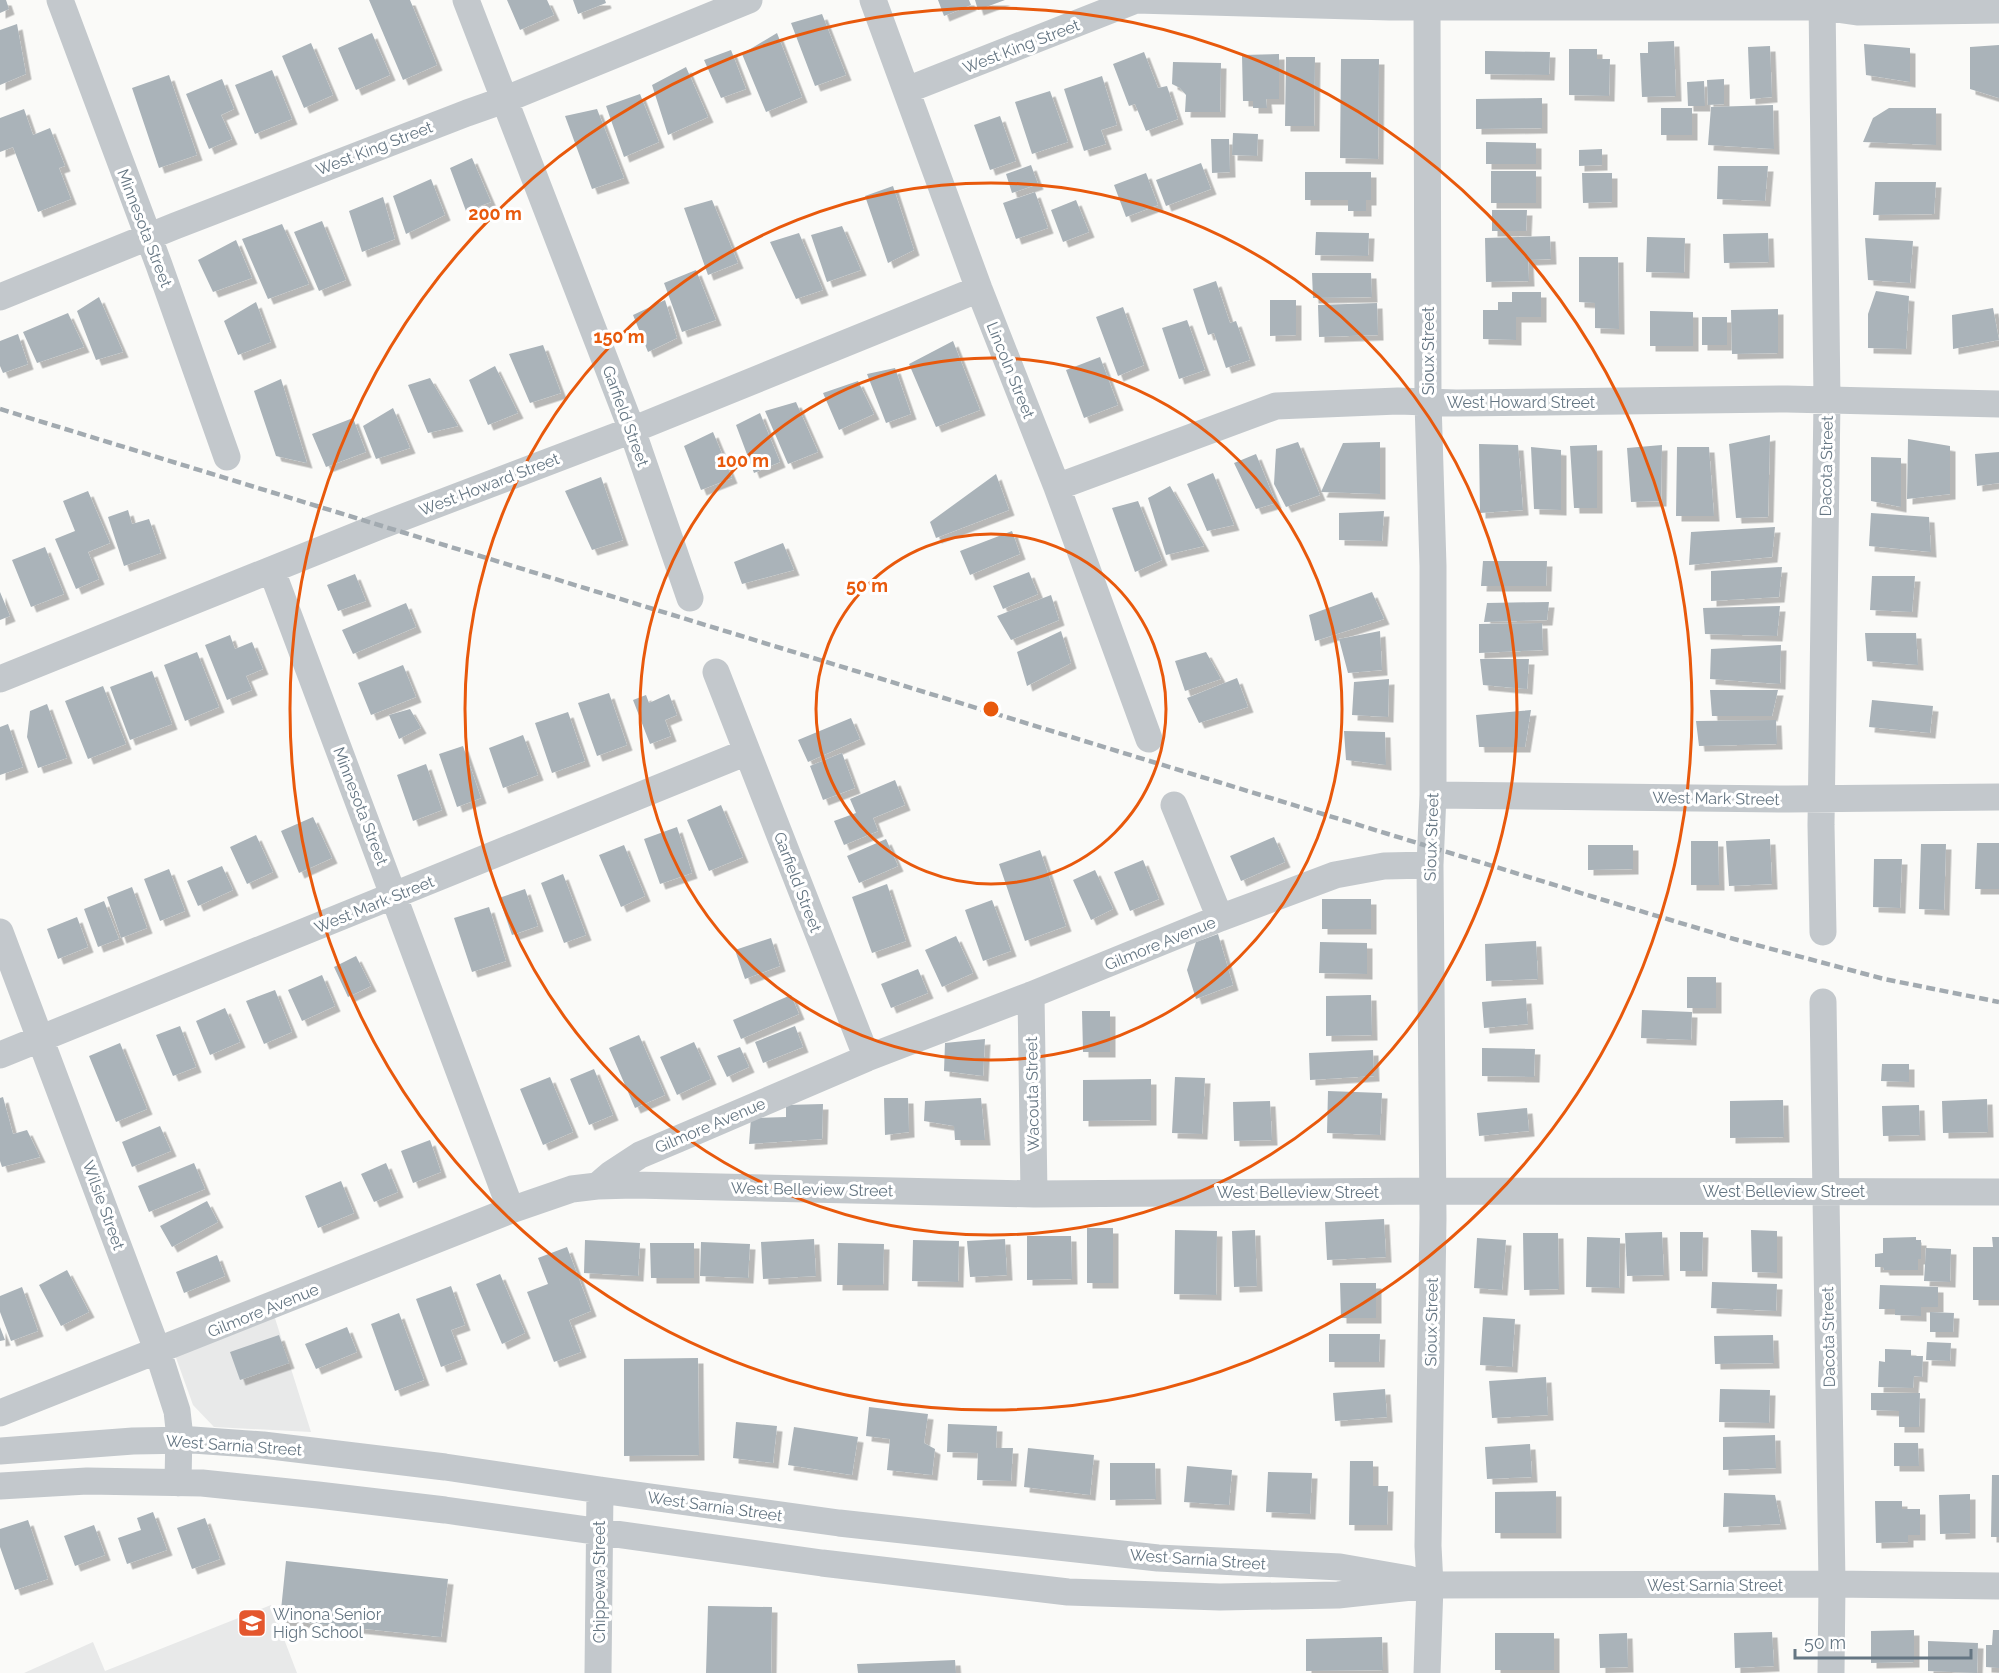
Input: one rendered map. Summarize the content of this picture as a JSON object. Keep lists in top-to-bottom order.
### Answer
{
  "streets": {
    "street": [
      "West King Street",
      "Minnesota Street",
      "Sioux Street",
      "Lincoln Street",
      "West Howard Street",
      "Garfield Street",
      "Dacota Street",
      "West Mark Street",
      "Gilmore Avenue",
      "Wacouta Street",
      "West Belleview Street",
      "Wilsie Street",
      "West Sarnia Street",
      "Chippewa Street"
    ]
  },
  "crossings": [
    ["West King Street", "Minnesota Street"],
    ["West King Street", "Sioux Street"],
    ["West King Street", "Lincoln Street"],
    ["West King Street", "Garfield Street"],
    ["West King Street", "Dacota Street"],
    ["Minnesota Street", "West Howard Street"],
    ["Minnesota Street", "West Mark Street"],
    ["Minnesota Street", "Gilmore Avenue"],
    ["Sioux Street", "West Howard Street"],
    ["Sioux Street", "West Mark Street"],
    ["Sioux Street", "Gilmore Avenue"],
    ["Sioux Street", "West Belleview Street"],
    ["Sioux Street", "West Sarnia Street"],
    ["Lincoln Street", "West Howard Street"],
    ["West Howard Street", "Garfield Street"],
    ["West Howard Street", "Dacota Street"],
    ["Garfield Street", "West Mark Street"],
    ["Garfield Street", "Gilmore Avenue"],
    ["Dacota Street", "West Mark Street"],
    ["Dacota Street", "West Belleview Street"],
    ["Dacota Street", "West Sarnia Street"],
    ["West Mark Street", "Wilsie Street"],
    ["Gilmore Avenue", "Wacouta Street"],
    ["Gilmore Avenue", "West Belleview Street"],
    ["Gilmore Avenue", "Wilsie Street"],
    ["Wacouta Street", "West Belleview Street"],
    ["Wilsie Street", "West Sarnia Street"],
    ["West Sarnia Street", "Chippewa Street"]
  ],
  "places": {
    "school or university": ["Winona Senior High School"]
  },
  "scale_bar": "50 m",
  "rings": [
    "200 m",
    "150 m",
    "100 m",
    "50 m"
  ]
}
